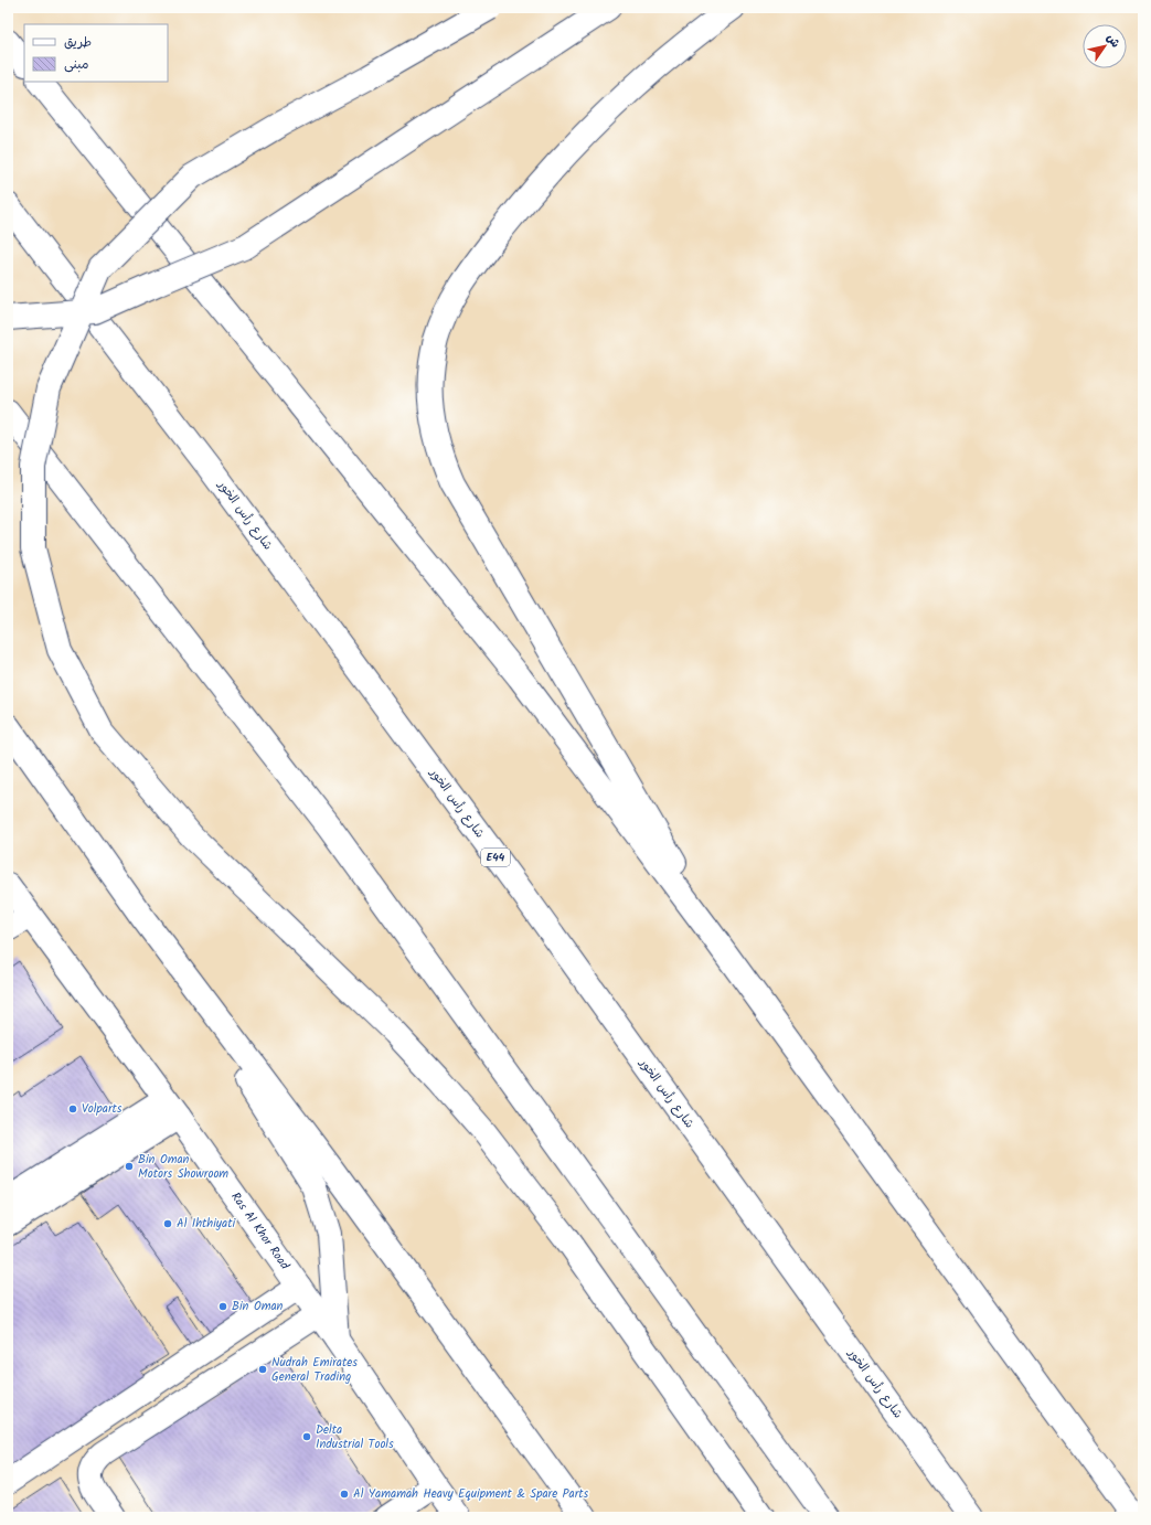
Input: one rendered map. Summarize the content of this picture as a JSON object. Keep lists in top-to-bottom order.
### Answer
{
  "streets": {
    "main road": ["شارع رأس الخور", "E44", "Ras Al Khor Road"]
  },
  "places": [
    "Volparts",
    "Bin Oman Motors Showroom",
    "Al Ihthiyati",
    "Bin Oman",
    "Nudrah Emirates General Trading",
    "Delta Industrial Tools",
    "Al Yamamah Heavy Equipment & Spare Parts"
  ],
  "legend": ["طريق", "مبنى"],
  "north": "top right"
}
